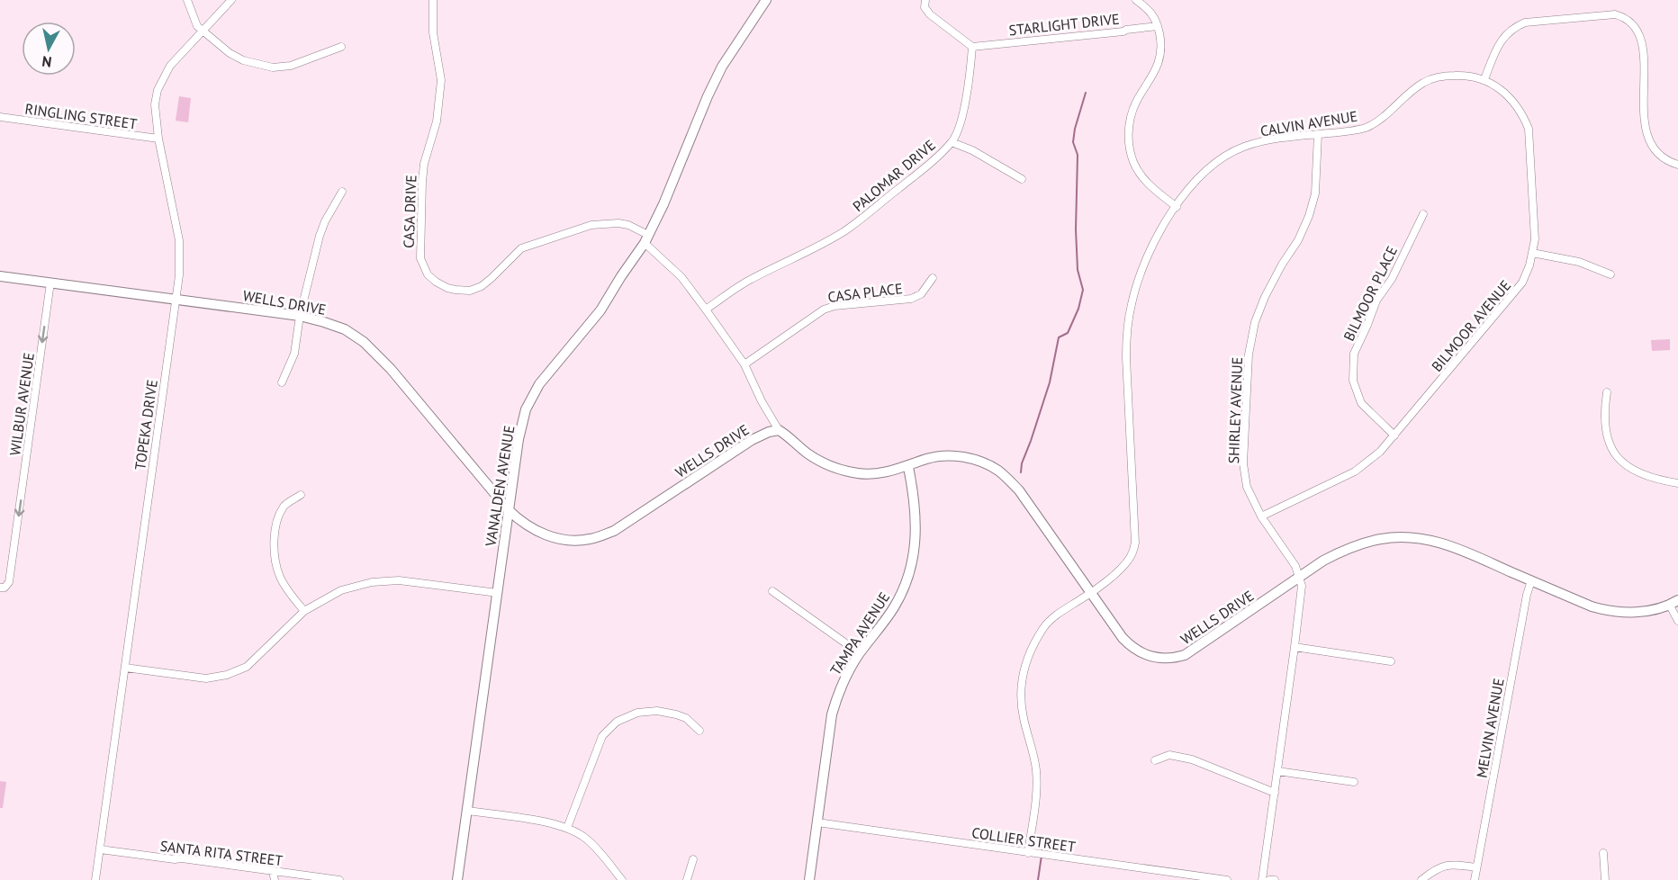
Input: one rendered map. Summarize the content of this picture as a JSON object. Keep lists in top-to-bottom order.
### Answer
{
  "streets": {
    "main road": ["WELLS DRIVE", "VANALDEN AVENUE", "TAMPA AVENUE"],
    "street": [
      "STARLIGHT DRIVE",
      "RINGLING STREET",
      "CALVIN AVENUE",
      "PALOMAR DRIVE",
      "CASA DRIVE",
      "CASA PLACE",
      "BILMOOR PLACE",
      "BILMOOR AVENUE",
      "WILBUR AVENUE",
      "SHIRLEY AVENUE",
      "TOPEKA DRIVE",
      "MELVIN AVENUE",
      "COLLIER STREET",
      "SANTA RITA STREET"
    ]
  },
  "crossings": [
    ["STARLIGHT DRIVE", "PALOMAR DRIVE"],
    ["RINGLING STREET", "TOPEKA DRIVE"],
    ["CALVIN AVENUE", "WELLS DRIVE"],
    ["CALVIN AVENUE", "BILMOOR AVENUE"],
    ["CALVIN AVENUE", "SHIRLEY AVENUE"],
    ["CALVIN AVENUE", "COLLIER STREET"],
    ["PALOMAR DRIVE", "CASA DRIVE"],
    ["CASA DRIVE", "CASA PLACE"],
    ["CASA DRIVE", "WELLS DRIVE"],
    ["CASA DRIVE", "VANALDEN AVENUE"],
    ["BILMOOR PLACE", "BILMOOR AVENUE"],
    ["WELLS DRIVE", "WILBUR AVENUE"],
    ["WELLS DRIVE", "SHIRLEY AVENUE"],
    ["WELLS DRIVE", "TOPEKA DRIVE"],
    ["WELLS DRIVE", "VANALDEN AVENUE"],
    ["WELLS DRIVE", "TAMPA AVENUE"],
    ["WELLS DRIVE", "MELVIN AVENUE"],
    ["BILMOOR AVENUE", "SHIRLEY AVENUE"],
    ["TOPEKA DRIVE", "SANTA RITA STREET"],
    ["TAMPA AVENUE", "COLLIER STREET"]
  ],
  "one_way": ["WILBUR AVENUE"],
  "north": "bottom"
}
